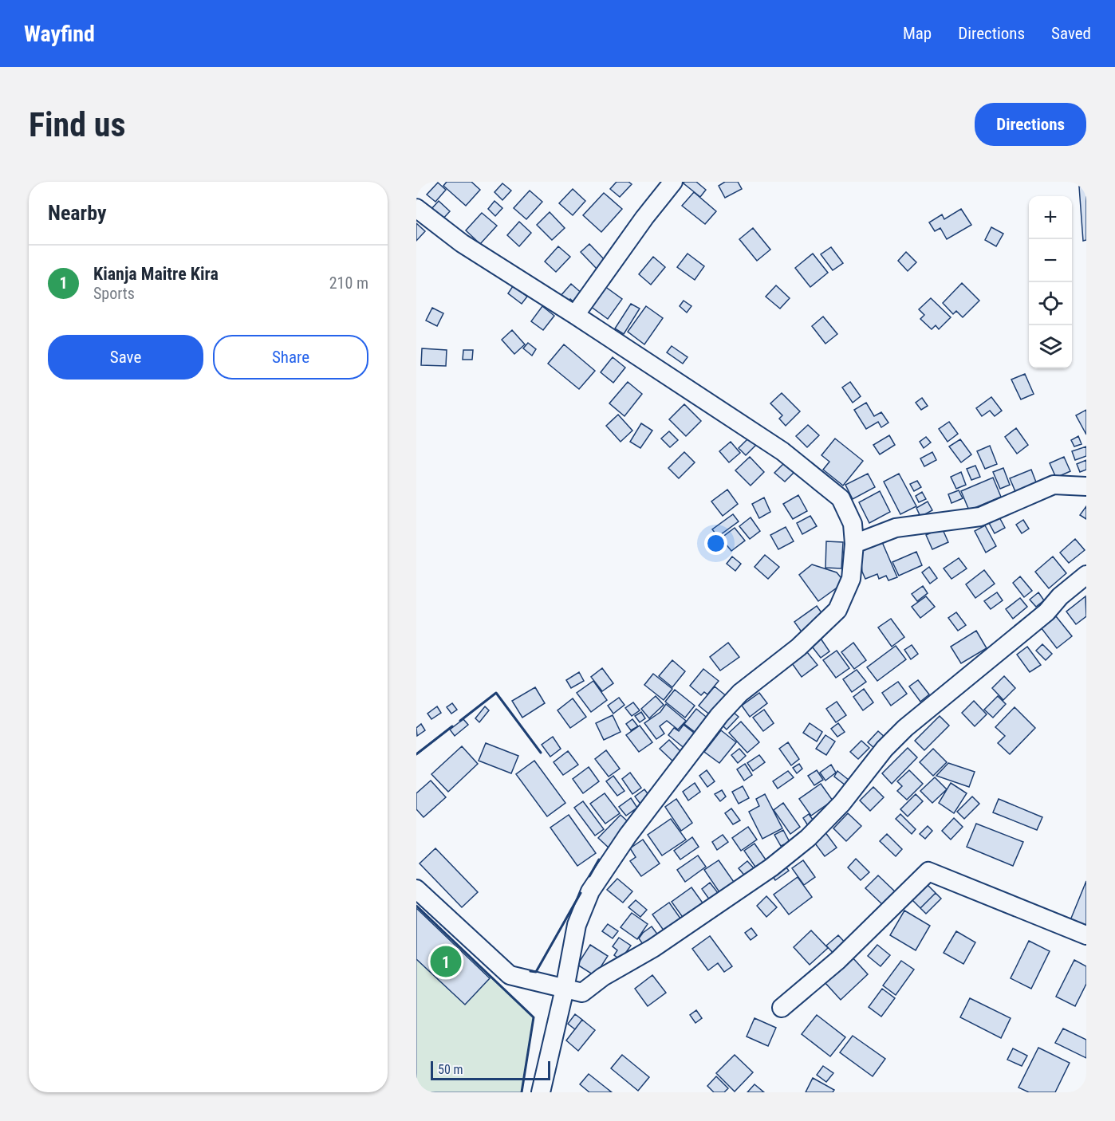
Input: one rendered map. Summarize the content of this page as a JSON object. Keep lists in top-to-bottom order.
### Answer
{
  "scale_bar": "50 m",
  "page": {
    "header": "Wayfind",
    "nav": ["Map", "Directions", "Saved"],
    "buttons": [
      "Directions",
      ["Save", "Share"]
    ],
    "title": "Find us",
    "heading": "Nearby",
    "map_buttons": ["+", "−"],
    "list": [
      {
        "mark": "1",
        "name": "Kianja Maitre Kira",
        "note": "Sports",
        "value": "210 m"
      }
    ],
    "pins": "1",
    "scale": "50 m"
  }
}
